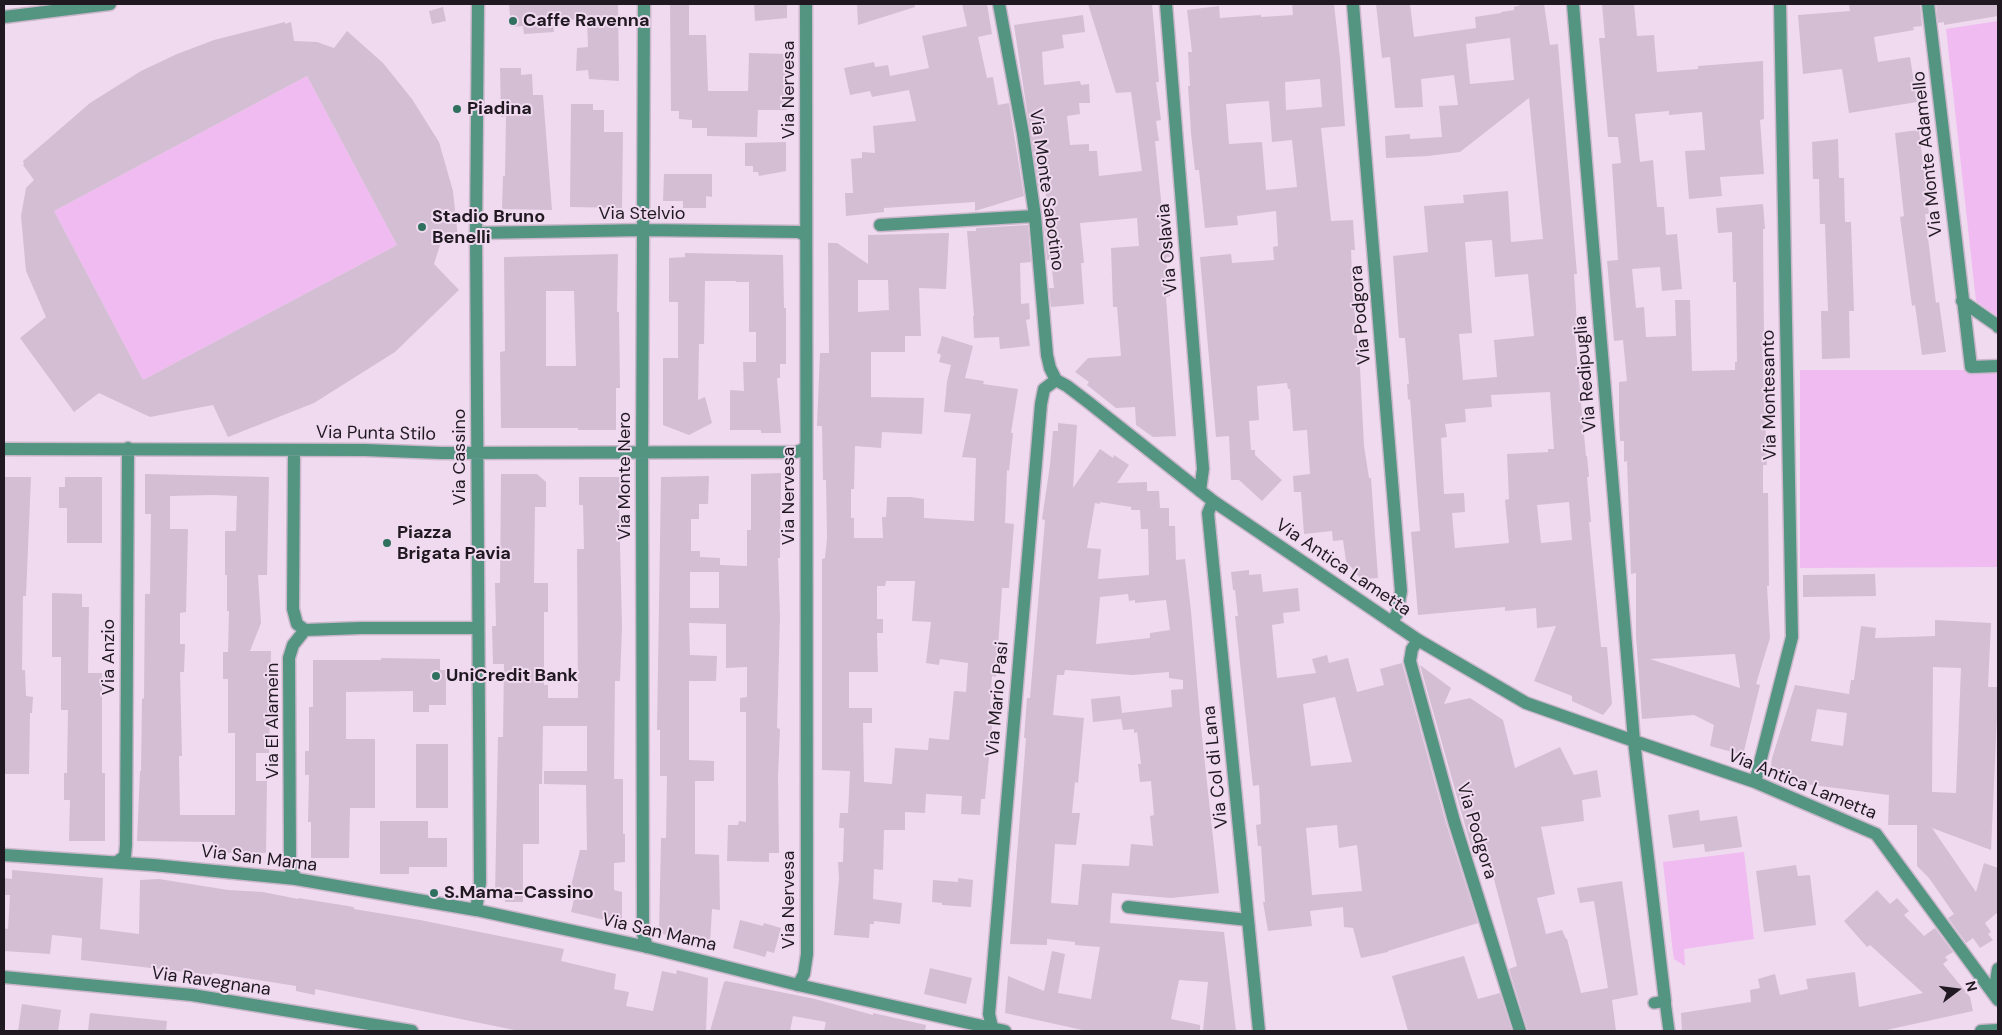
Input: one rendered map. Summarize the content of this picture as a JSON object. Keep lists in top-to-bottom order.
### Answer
{
  "streets": {
    "street": [
      "Via Nervesa",
      "Via Monte Adamello",
      "Via Monte Sabotino",
      "Via Stelvio",
      "Via Oslavia",
      "Via Podgora",
      "Via Redipuglia",
      "Via Montesanto",
      "Via Punta Stilo",
      "Via Cassino",
      "Via Monte Nero",
      "Via Antica Lametta",
      "Via Anzio",
      "Via Mario Pasi",
      "Via El Alamein",
      "Via Col di Lana",
      "Via San Mama",
      "Via Ravegnana"
    ]
  },
  "crossings": [
    ["Via Nervesa", "Via Stelvio"],
    ["Via Nervesa", "Via Punta Stilo"],
    ["Via Nervesa", "Via San Mama"],
    ["Via Monte Sabotino", "Via Antica Lametta"],
    ["Via Monte Sabotino", "Via Mario Pasi"],
    ["Via Stelvio", "Via Cassino"],
    ["Via Stelvio", "Via Monte Nero"],
    ["Via Oslavia", "Via Antica Lametta"],
    ["Via Podgora", "Via Antica Lametta"],
    ["Via Redipuglia", "Via Antica Lametta"],
    ["Via Montesanto", "Via Antica Lametta"],
    ["Via Punta Stilo", "Via Cassino"],
    ["Via Punta Stilo", "Via Monte Nero"],
    ["Via Punta Stilo", "Via Anzio"],
    ["Via Cassino", "Via San Mama"],
    ["Via Monte Nero", "Via San Mama"],
    ["Via Antica Lametta", "Via Mario Pasi"],
    ["Via Antica Lametta", "Via Col di Lana"],
    ["Via Anzio", "Via San Mama"],
    ["Via Mario Pasi", "Via San Mama"],
    ["Via El Alamein", "Via San Mama"]
  ],
  "places": [
    "Caffe Ravenna",
    "Piadina",
    "Stadio Bruno Benelli",
    "Piazza Brigata Pavia",
    "UniCredit Bank",
    "S.Mama-Cassino"
  ],
  "north": "right"
}
